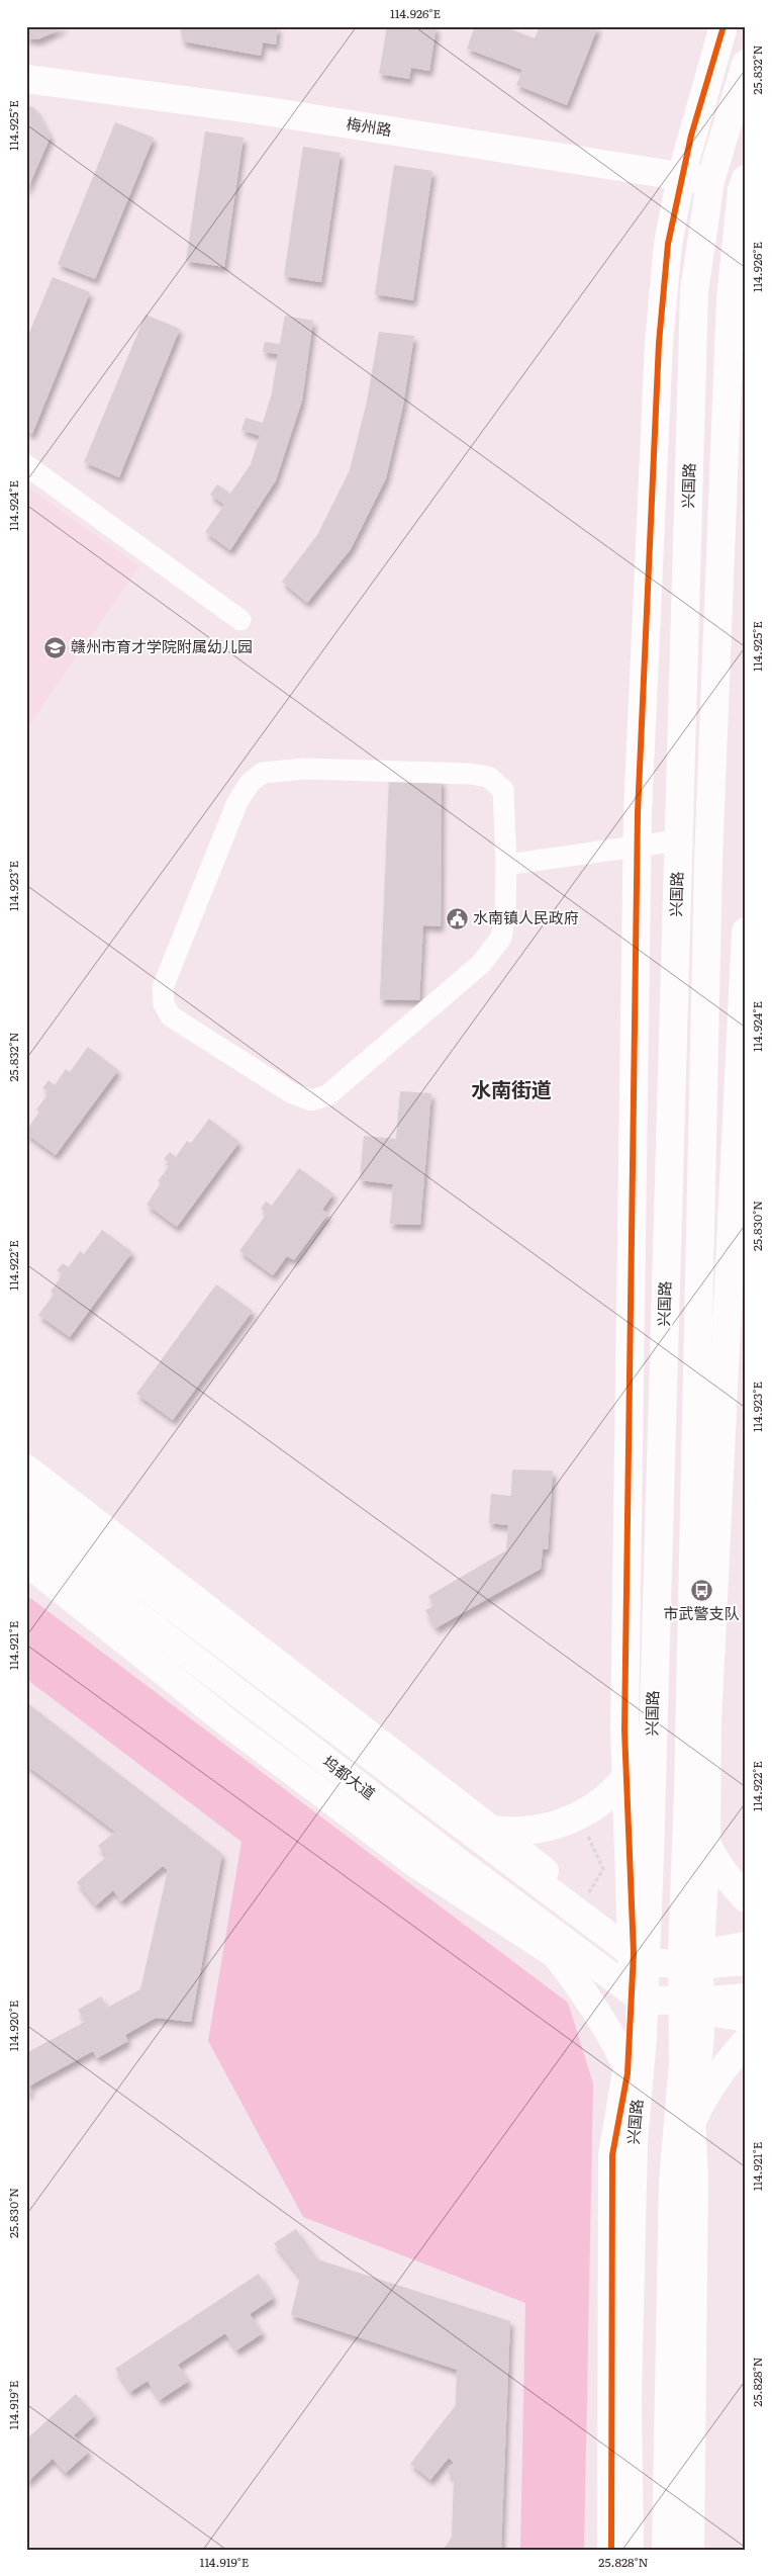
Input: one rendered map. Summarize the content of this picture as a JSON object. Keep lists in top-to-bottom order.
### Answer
{
  "streets": {
    "main road": ["梅州路", "兴国路", "坞都大道"]
  },
  "crossings": [
    ["梅州路", "兴国路"],
    ["兴国路", "坞都大道"]
  ],
  "districts": ["水南街道"],
  "places": {
    "school or university": ["赣州市育才学院附属幼儿园"],
    "public building": ["水南镇人民政府"],
    "bus stop": ["市武警支队"]
  },
  "coordinates": [
    "114.926°E",
    "25.832°N",
    "114.925°E",
    "114.924°E",
    "114.923°E",
    "25.830°N",
    "114.922°E",
    "114.921°E",
    "114.920°E",
    "25.828°N",
    "114.919°E"
  ]
}
